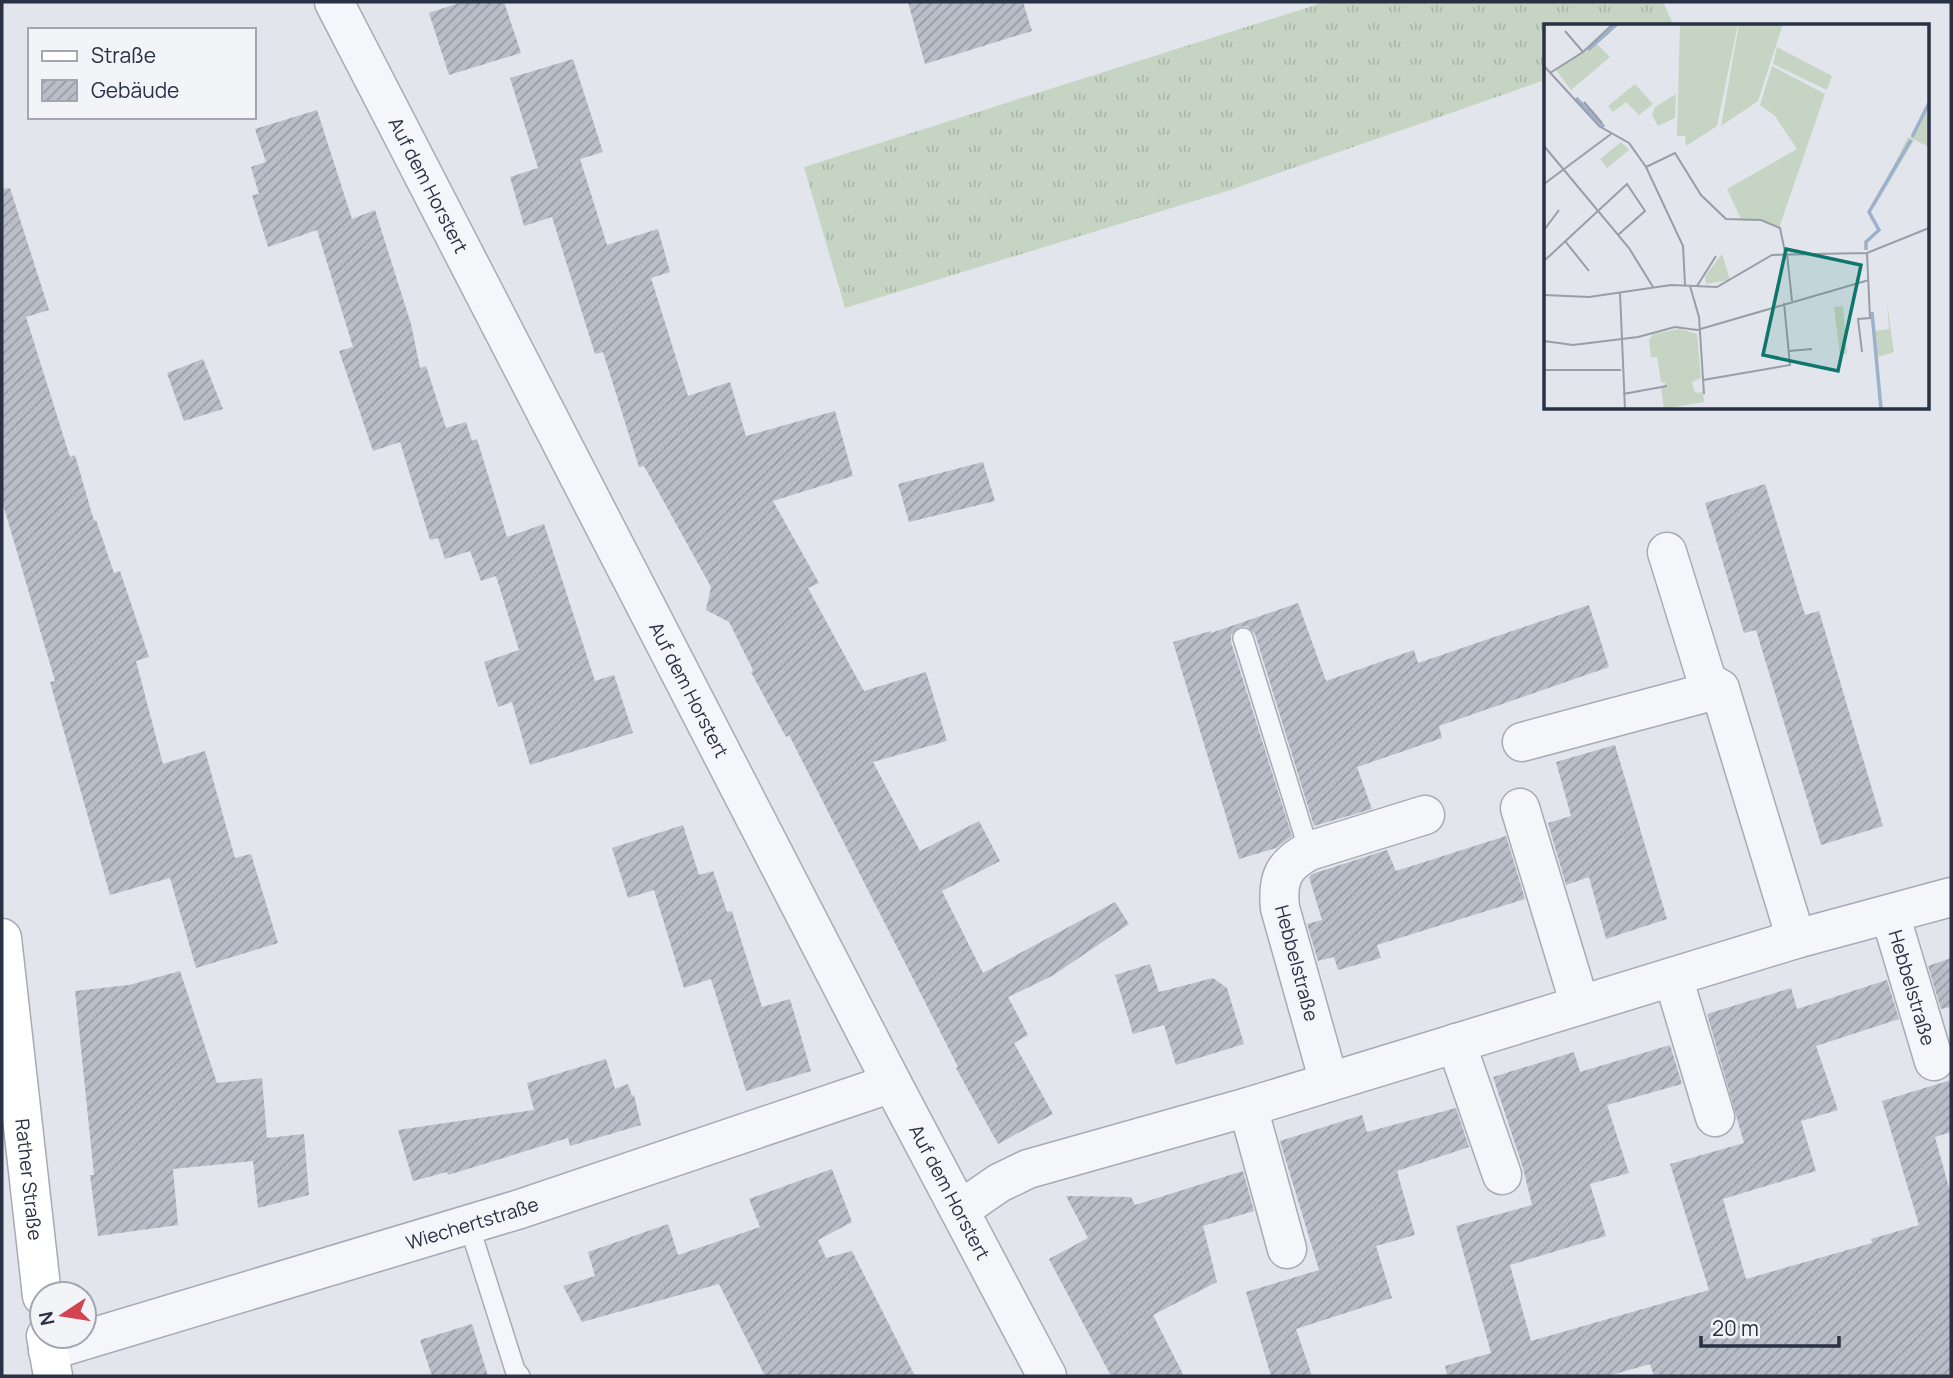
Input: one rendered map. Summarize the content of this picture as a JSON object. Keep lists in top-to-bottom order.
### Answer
{
  "streets": {
    "main road": ["Rather Straße"],
    "street": ["Auf dem Horstert", "Hebbelstraße", "Wiechertstraße"]
  },
  "crossings": [
    ["Auf dem Horstert", "Hebbelstraße"],
    ["Auf dem Horstert", "Wiechertstraße"]
  ],
  "legend": ["Straße", "Gebäude"],
  "scale_bar": "20 m",
  "north": "left"
}
